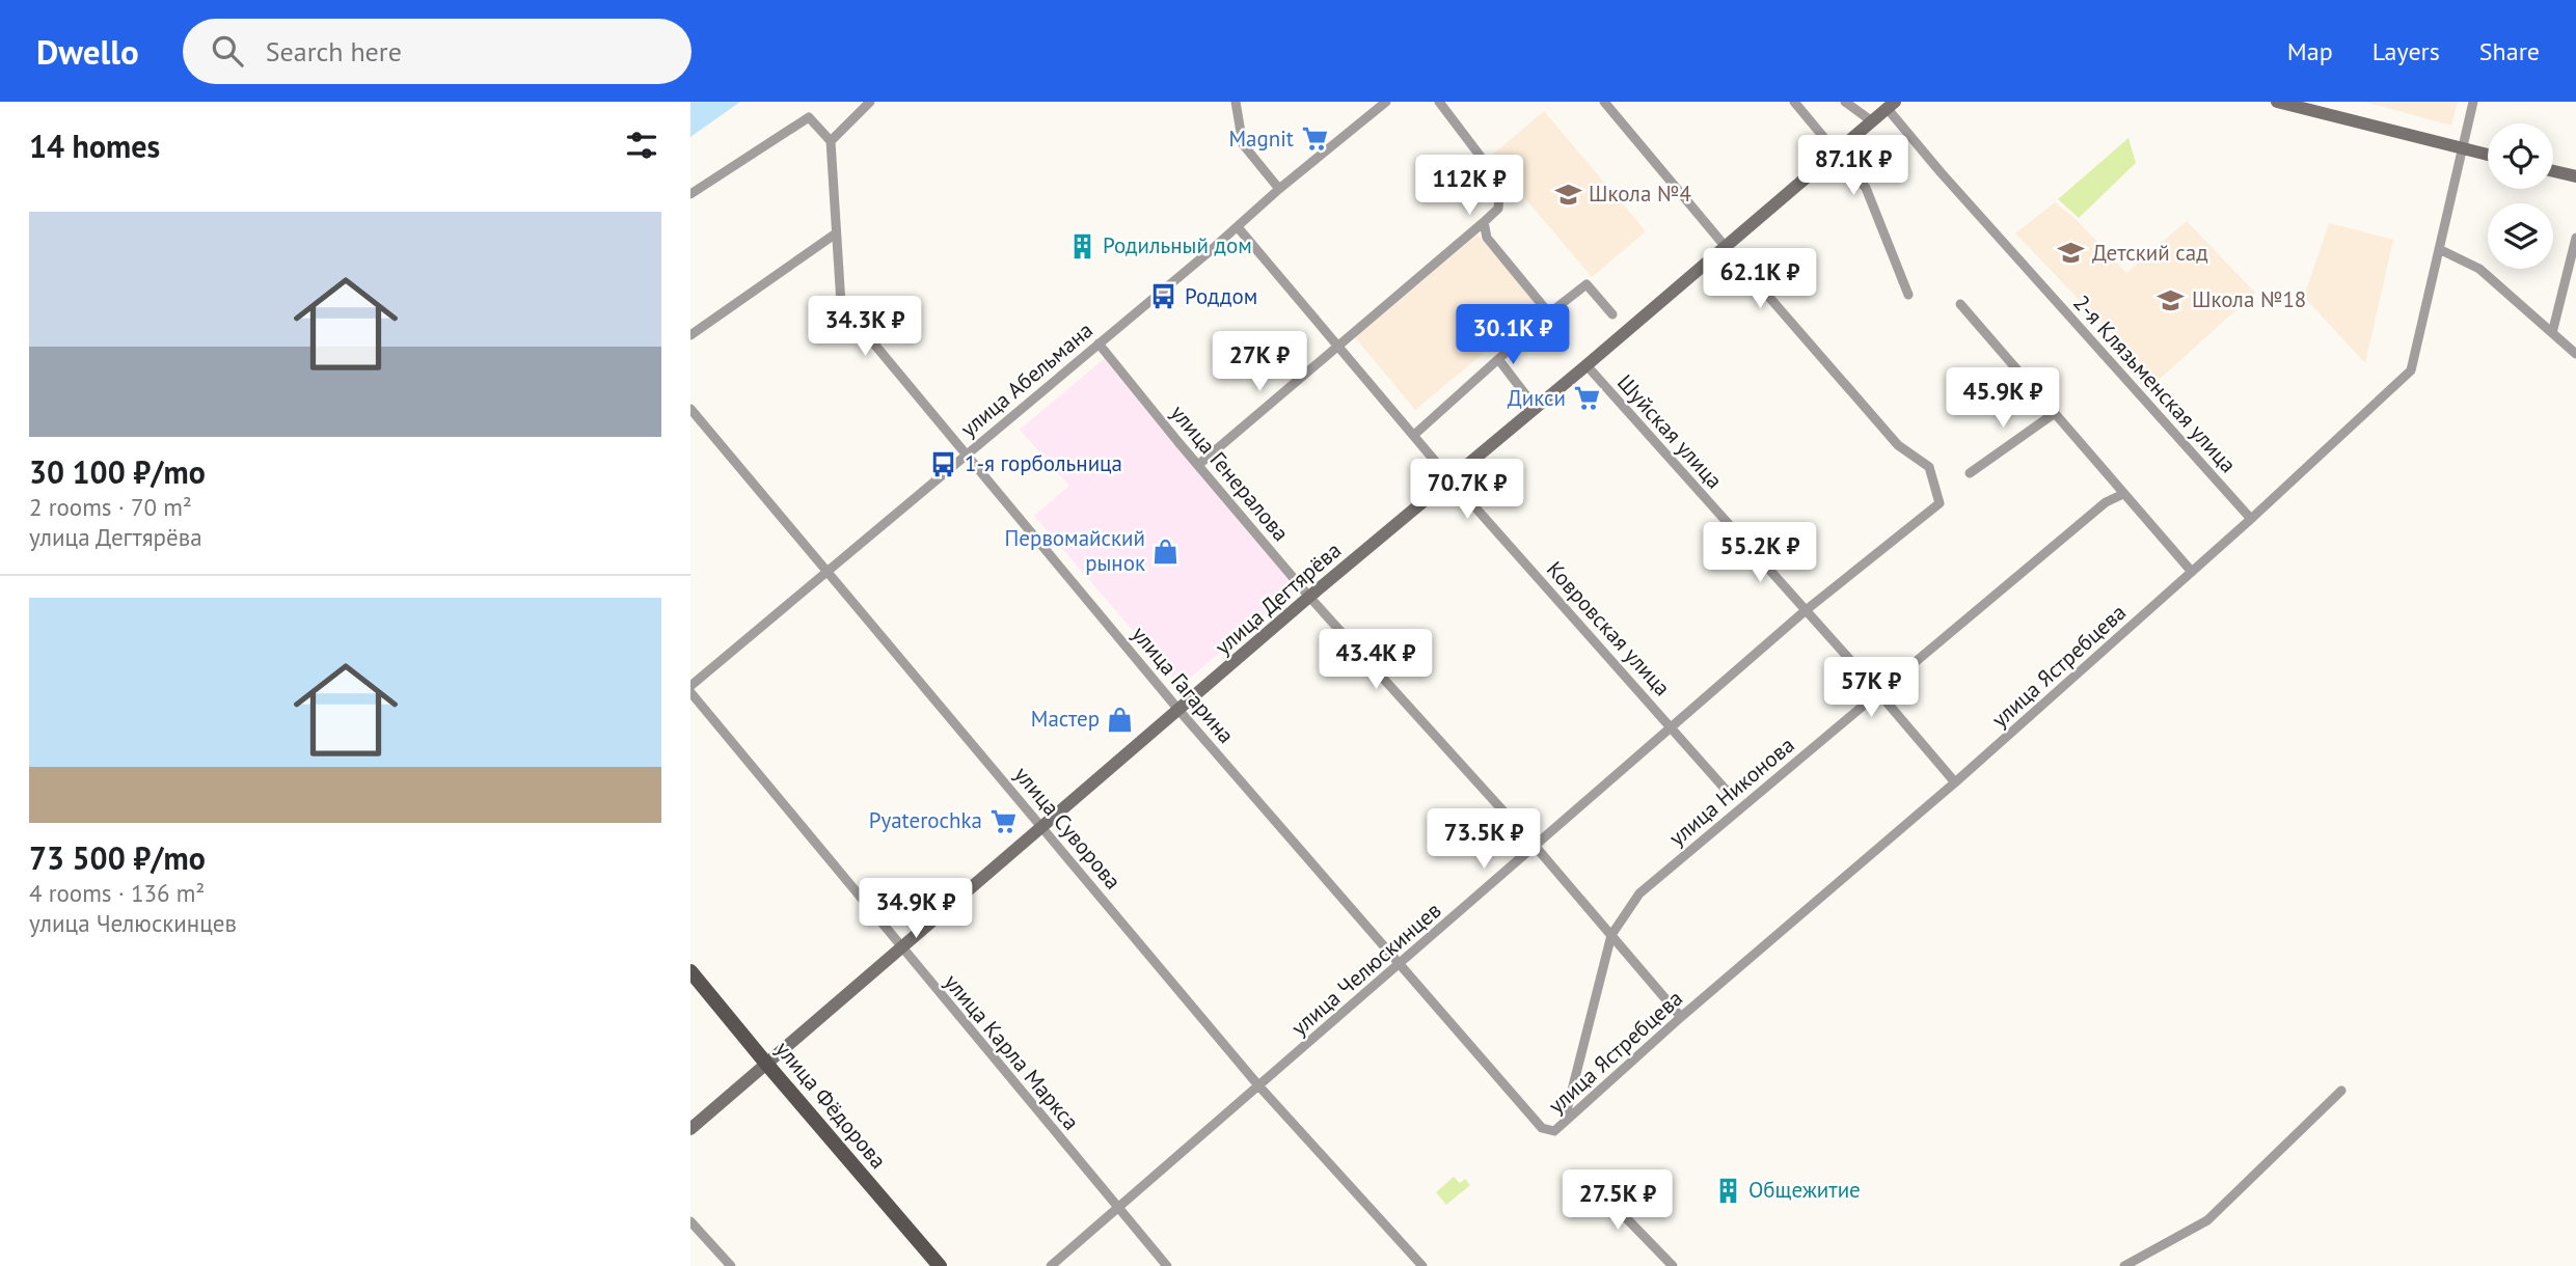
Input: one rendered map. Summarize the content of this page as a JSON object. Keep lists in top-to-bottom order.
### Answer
{
  "streets": {
    "main road": ["улица Дегтярёва", "улица Фёдорова"],
    "street": [
      "улица Абельмана",
      "2-я Клязьменская улица",
      "Шуйская улица",
      "улица Генералова",
      "Ковровская улица",
      "улица Ястребцева",
      "улица Гагарина",
      "улица Никонова",
      "улица Суворова",
      "улица Челюскинцев",
      "улица Карла Маркса"
    ]
  },
  "crossings": [
    ["улица Абельмана", "улица Генералова"],
    ["улица Абельмана", "Ковровская улица"],
    ["улица Абельмана", "улица Гагарина"],
    ["улица Абельмана", "улица Суворова"],
    ["2-я Клязьменская улица", "улица Дегтярёва"],
    ["2-я Клязьменская улица", "улица Ястребцева"],
    ["Шуйская улица", "улица Дегтярёва"],
    ["Шуйская улица", "улица Ястребцева"],
    ["Шуйская улица", "улица Никонова"],
    ["Шуйская улица", "улица Челюскинцев"],
    ["улица Генералова", "улица Дегтярёва"],
    ["улица Генералова", "улица Ястребцева"],
    ["улица Генералова", "улица Никонова"],
    ["улица Генералова", "улица Челюскинцев"],
    ["улица Дегтярёва", "Ковровская улица"],
    ["улица Дегтярёва", "улица Гагарина"],
    ["улица Дегтярёва", "улица Суворова"],
    ["улица Дегтярёва", "улица Челюскинцев"],
    ["улица Дегтярёва", "улица Карла Маркса"],
    ["улица Дегтярёва", "улица Фёдорова"],
    ["Ковровская улица", "улица Челюскинцев"],
    ["улица Ястребцева", "улица Гагарина"],
    ["улица Ястребцева", "улица Никонова"],
    ["улица Гагарина", "улица Челюскинцев"],
    ["улица Суворова", "улица Челюскинцев"],
    ["улица Челюскинцев", "улица Карла Маркса"]
  ],
  "places": {
    "supermarket": ["Magnit", "Дикси", "Pyaterochka"],
    "school or university": ["Школа №4", "Детский сад", "Школа №18"],
    "building": ["Родильный дом", "Общежитие"],
    "bus stop": ["Роддом", "1-я горбольница"],
    "shop": ["Первомайский рынок", "Мастер"]
  },
  "page": {
    "header": "Dwello",
    "search": "Search here",
    "nav": ["Map", "Layers", "Share"],
    "heading": "14 homes",
    "price": [
      "87.1K ₽",
      "112K ₽",
      "62.1K ₽",
      "34.3K ₽",
      "30.1K ₽",
      "27K ₽",
      "45.9K ₽",
      "70.7K ₽",
      "55.2K ₽",
      "43.4K ₽",
      "57K ₽",
      "73.5K ₽",
      "34.9K ₽",
      "27.5K ₽"
    ],
    "list": [
      {
        "name": "30 100 ₽/mo",
        "note": "2 rooms · 70 m² · улица Дегтярёва"
      },
      {
        "name": "73 500 ₽/mo",
        "note": "4 rooms · 136 m² · улица Челюскинцев"
      }
    ]
  }
}
